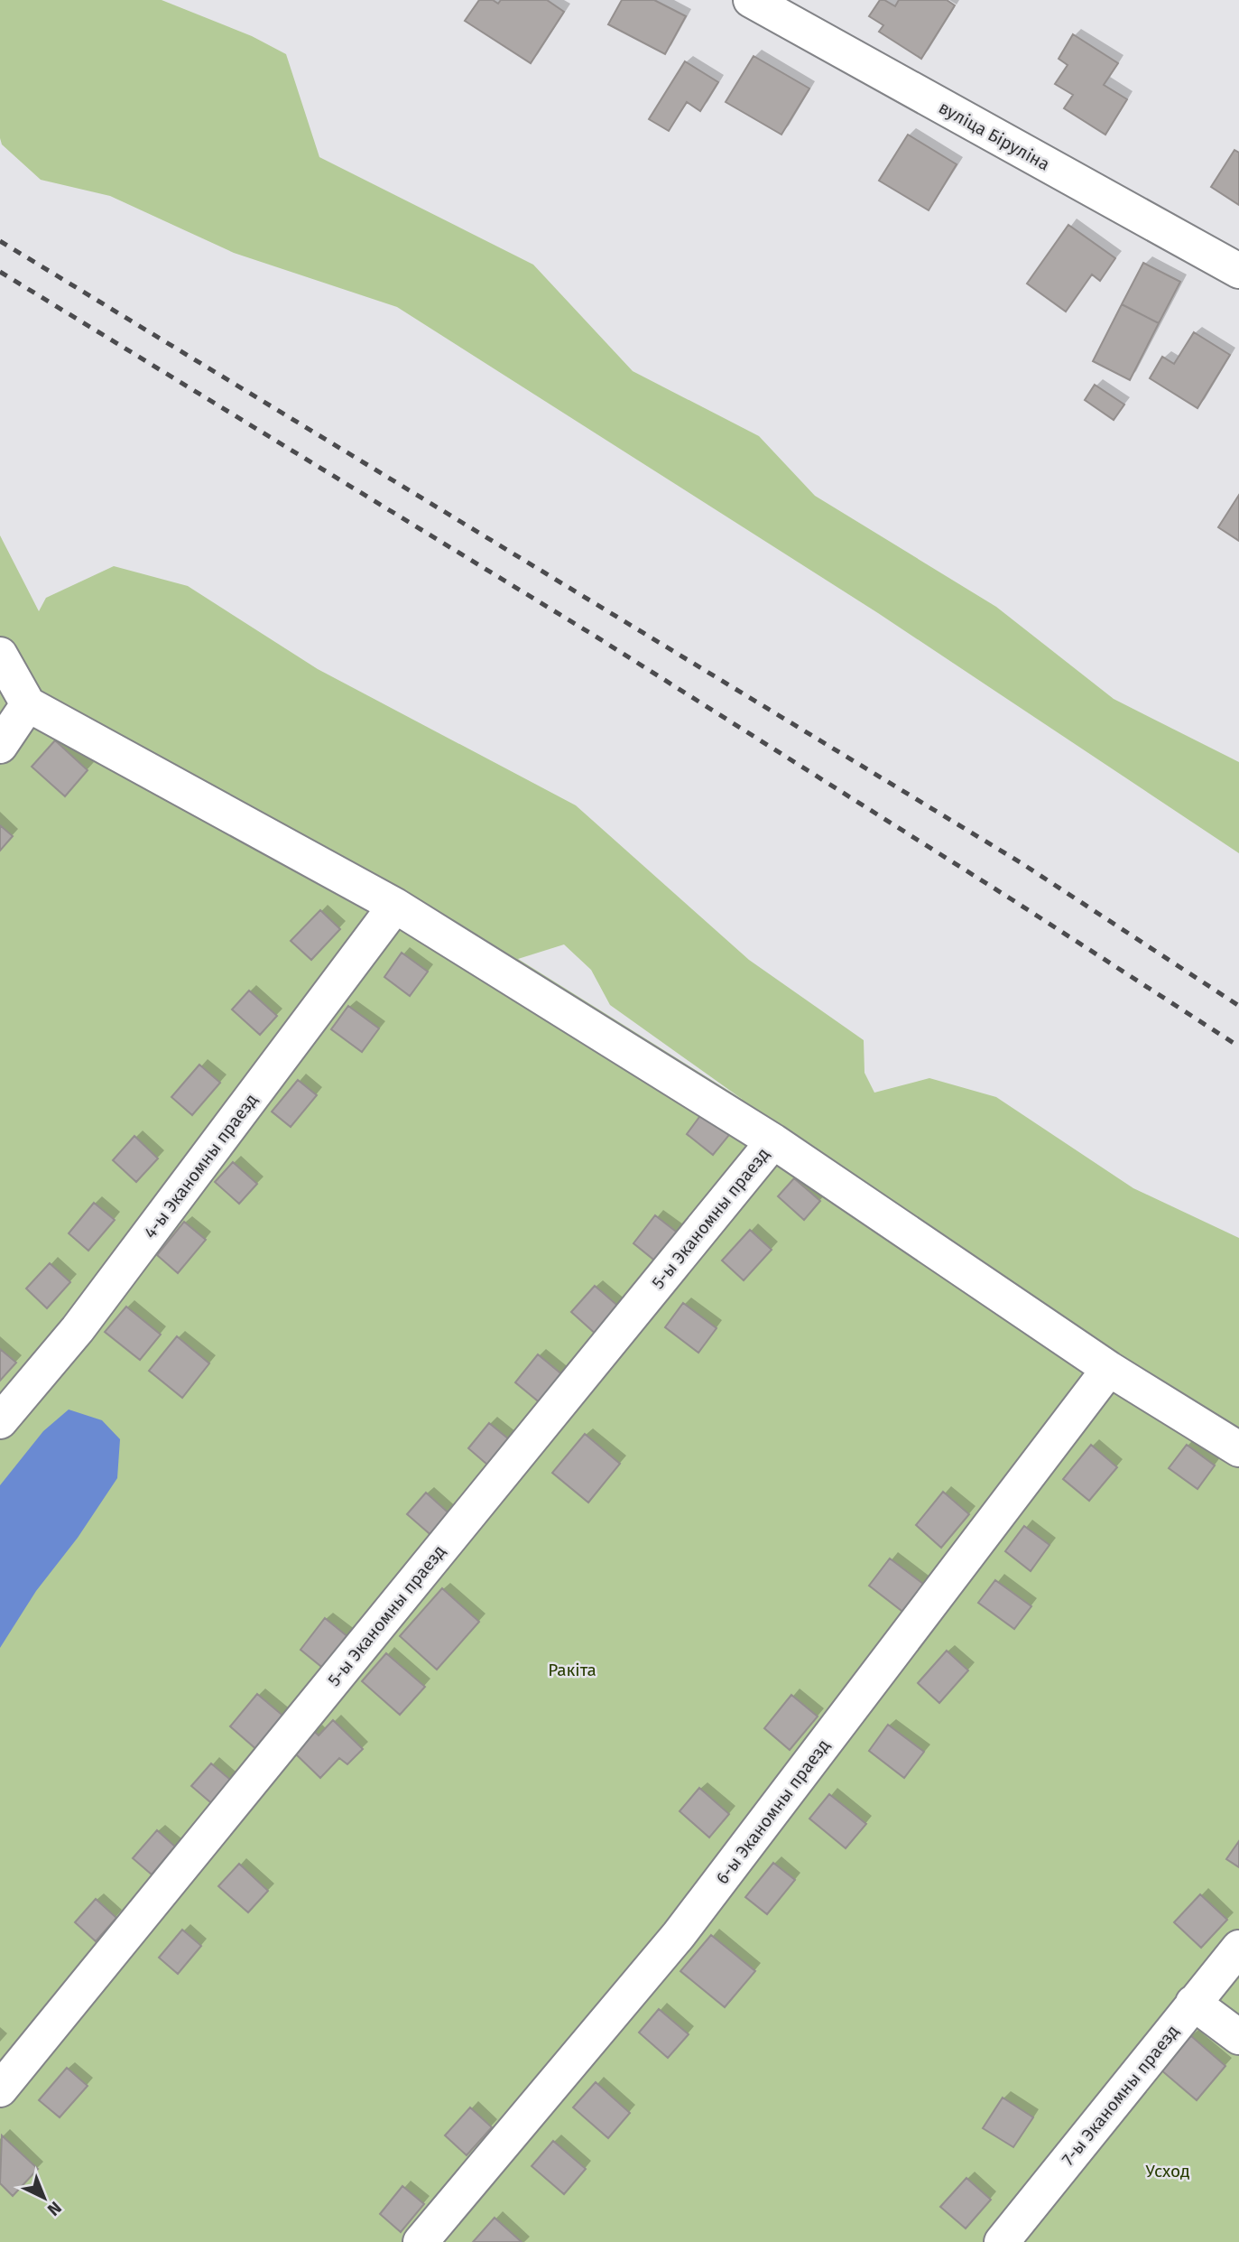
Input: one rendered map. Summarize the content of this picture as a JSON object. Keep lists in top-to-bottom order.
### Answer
{
  "streets": {
    "street": [
      "вуліца Біруліна",
      "4-ы Эканомны праезд",
      "5-ы Эканомны праезд",
      "6-ы Эканомны праезд",
      "7-ы Эканомны праезд"
    ]
  },
  "parks": ["Ракіта", "Усход"],
  "north": "bottom right"
}
